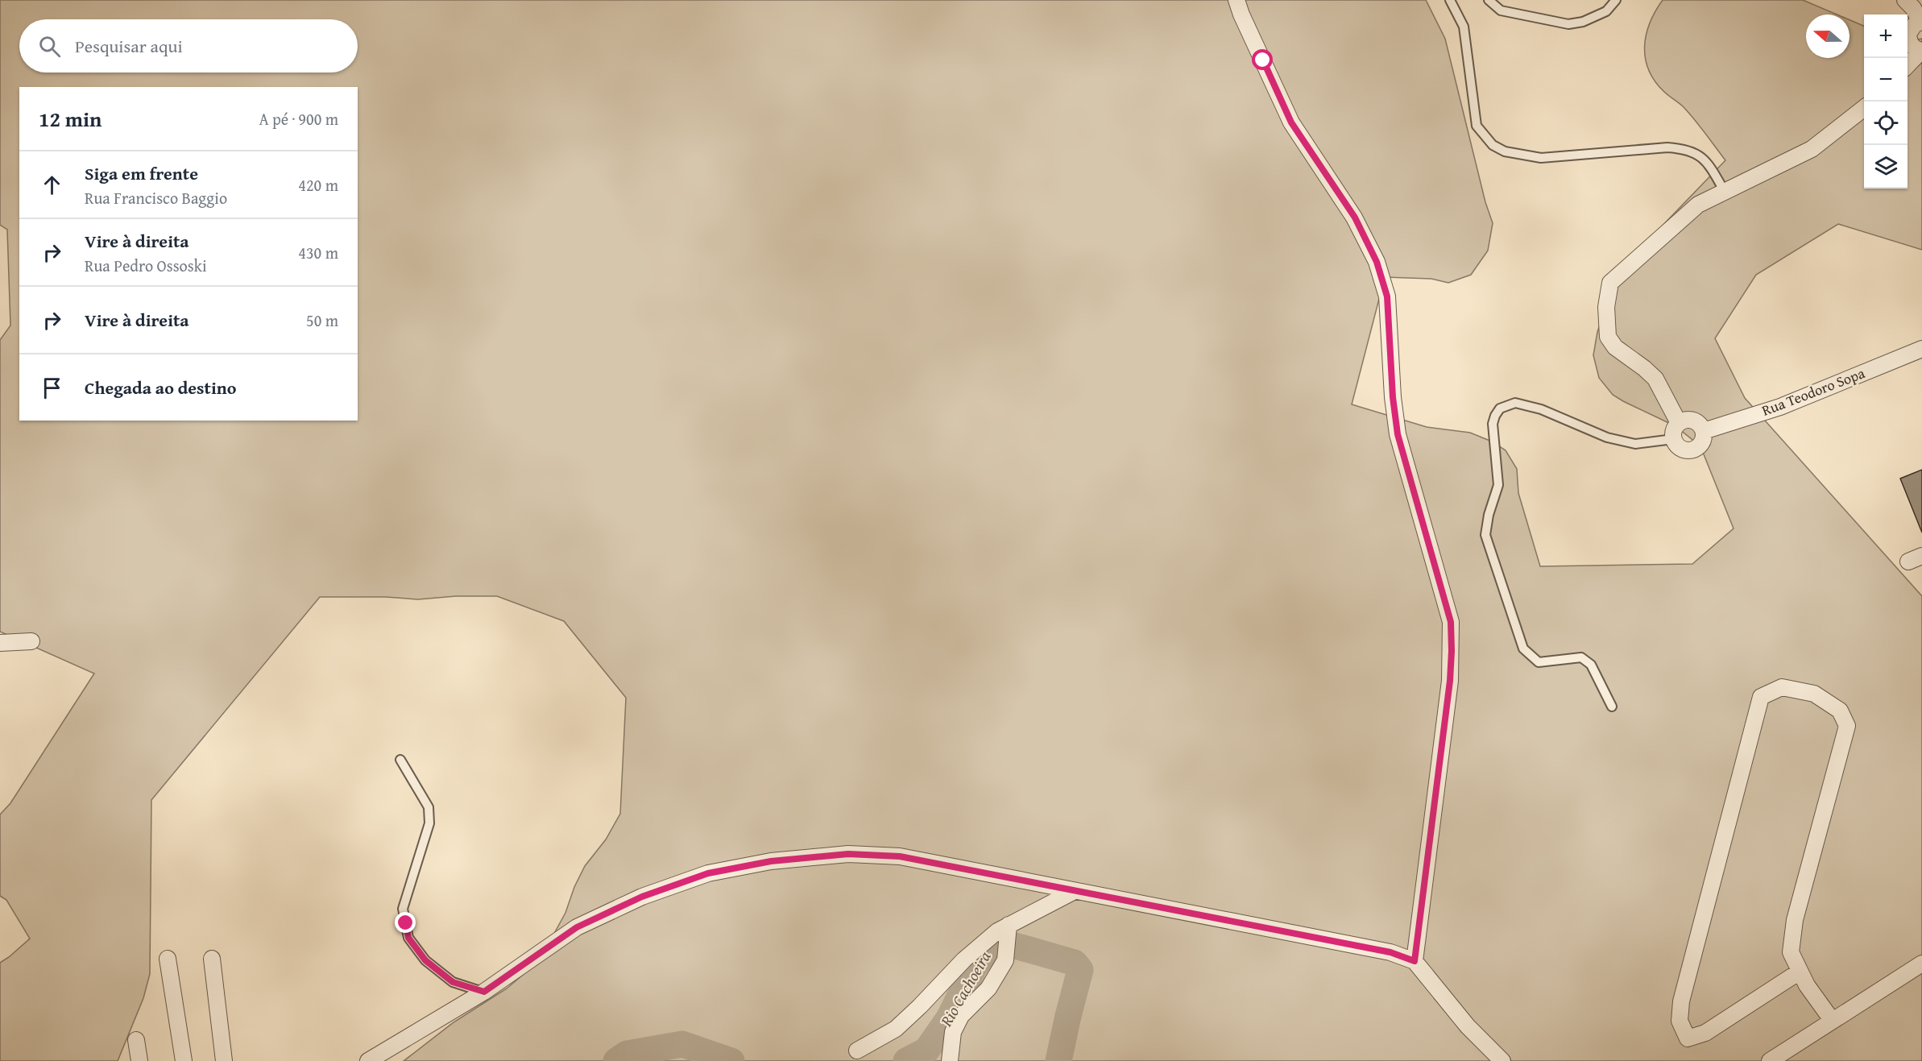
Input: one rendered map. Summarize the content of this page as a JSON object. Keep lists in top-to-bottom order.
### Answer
{
  "streets": {
    "street": ["Rua Teodoro Sopa"]
  },
  "water": ["Rio Cachoeira"],
  "north": "left",
  "page": {
    "map_buttons": ["+", "−"],
    "search": "Pesquisar aqui",
    "heading": ["12 min", "A pé · 900 m"],
    "list": [
      ["Siga em frente", "Rua Francisco Baggio", "420 m"],
      ["Vire à direita", "Rua Pedro Ossoski", "430 m"],
      ["Vire à direita", "50 m"],
      "Chegada ao destino"
    ]
  }
}
